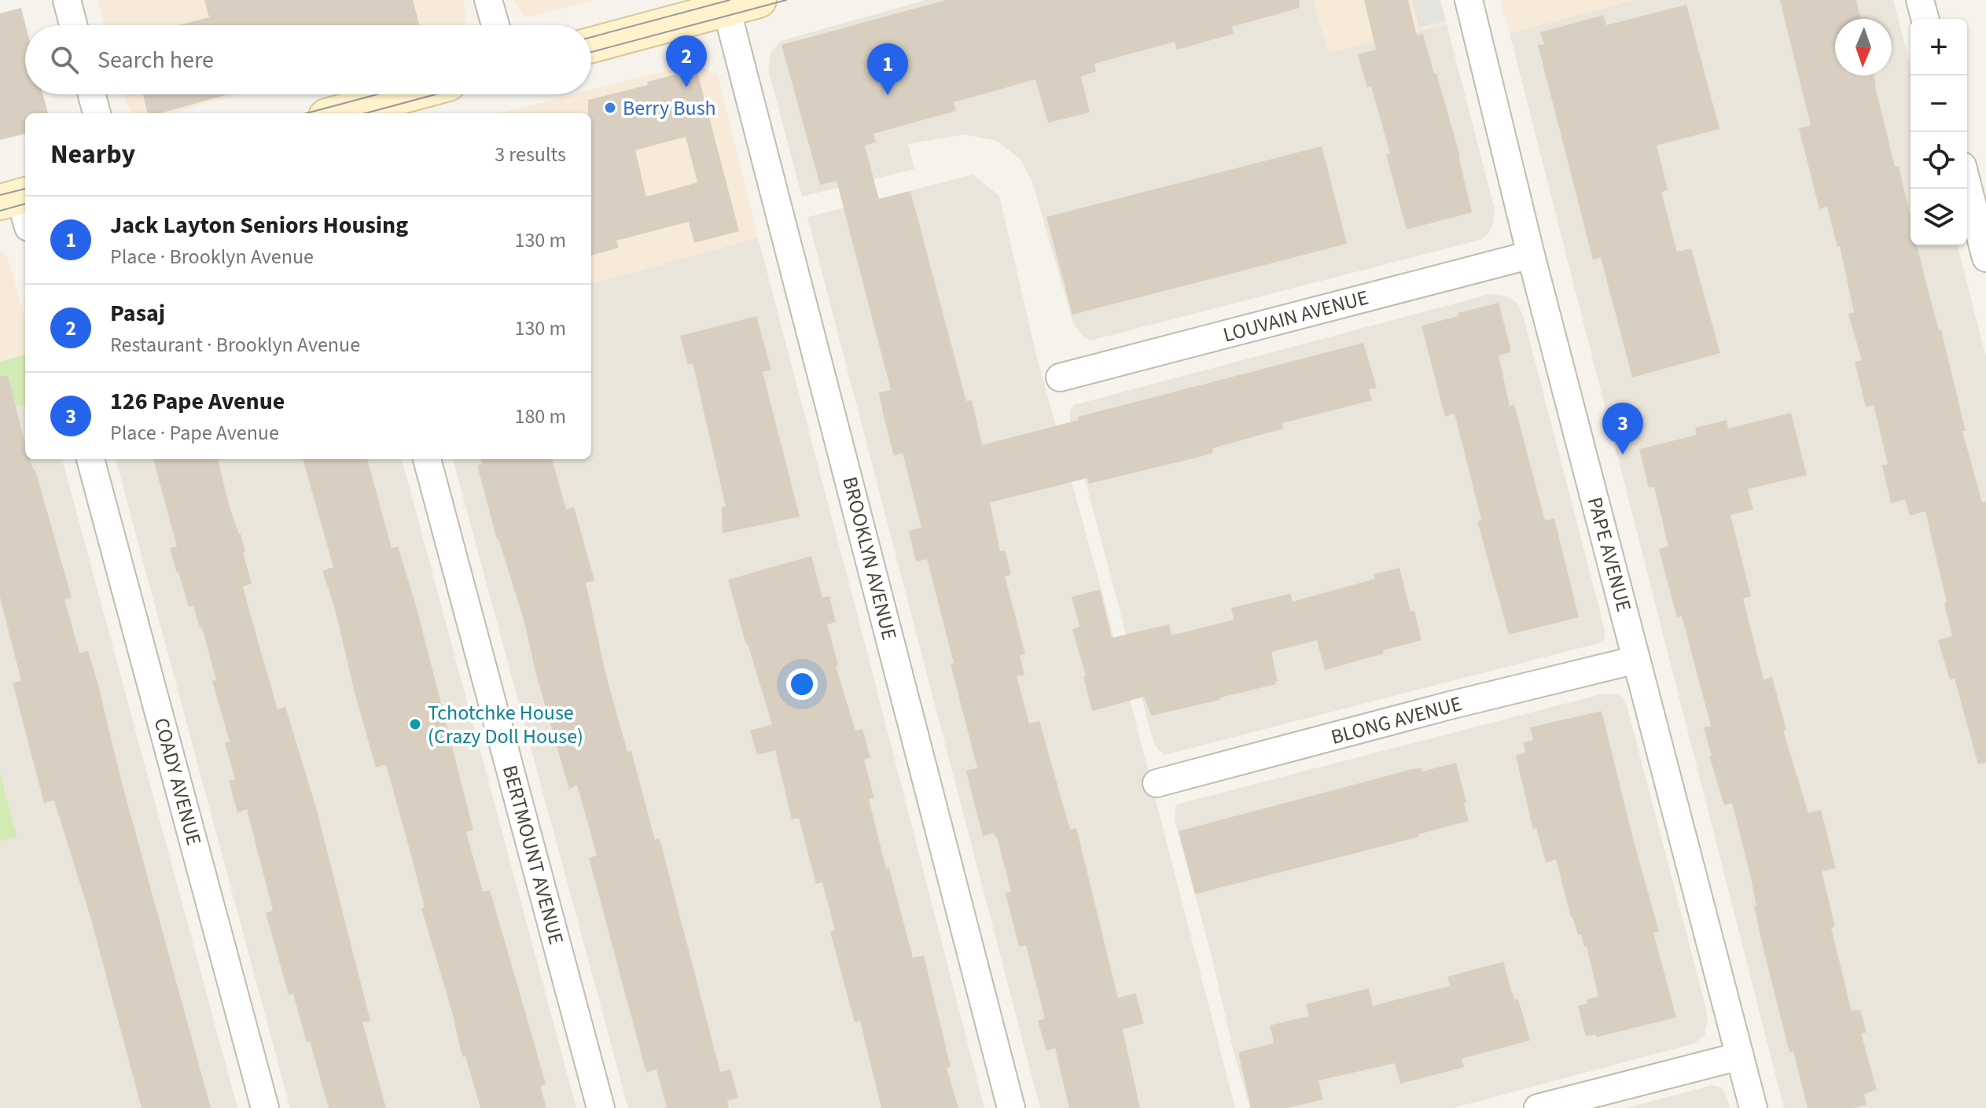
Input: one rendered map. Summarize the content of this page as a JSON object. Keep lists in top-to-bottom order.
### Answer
{
  "streets": {
    "street": [
      "LOUVAIN AVENUE",
      "PAPE AVENUE",
      "BROOKLYN AVENUE",
      "BLONG AVENUE",
      "COADY AVENUE",
      "BERTMOUNT AVENUE"
    ]
  },
  "crossings": [
    ["LOUVAIN AVENUE", "PAPE AVENUE"],
    ["PAPE AVENUE", "BLONG AVENUE"]
  ],
  "places": ["Berry Bush", "Tchotchke House (Crazy Doll House)"],
  "north": "bottom",
  "page": {
    "map_buttons": ["+", "−"],
    "search": "Search here",
    "pins": ["2", "1", "3"],
    "heading": ["Nearby", "3 results"],
    "list": [
      {
        "mark": "1",
        "name": "Jack Layton Seniors Housing",
        "note": "Place · Brooklyn Avenue",
        "value": "130 m"
      },
      {
        "mark": "2",
        "name": "Pasaj",
        "note": "Restaurant · Brooklyn Avenue",
        "value": "130 m"
      },
      {
        "mark": "3",
        "name": "126 Pape Avenue",
        "note": "Place · Pape Avenue",
        "value": "180 m"
      }
    ]
  }
}
